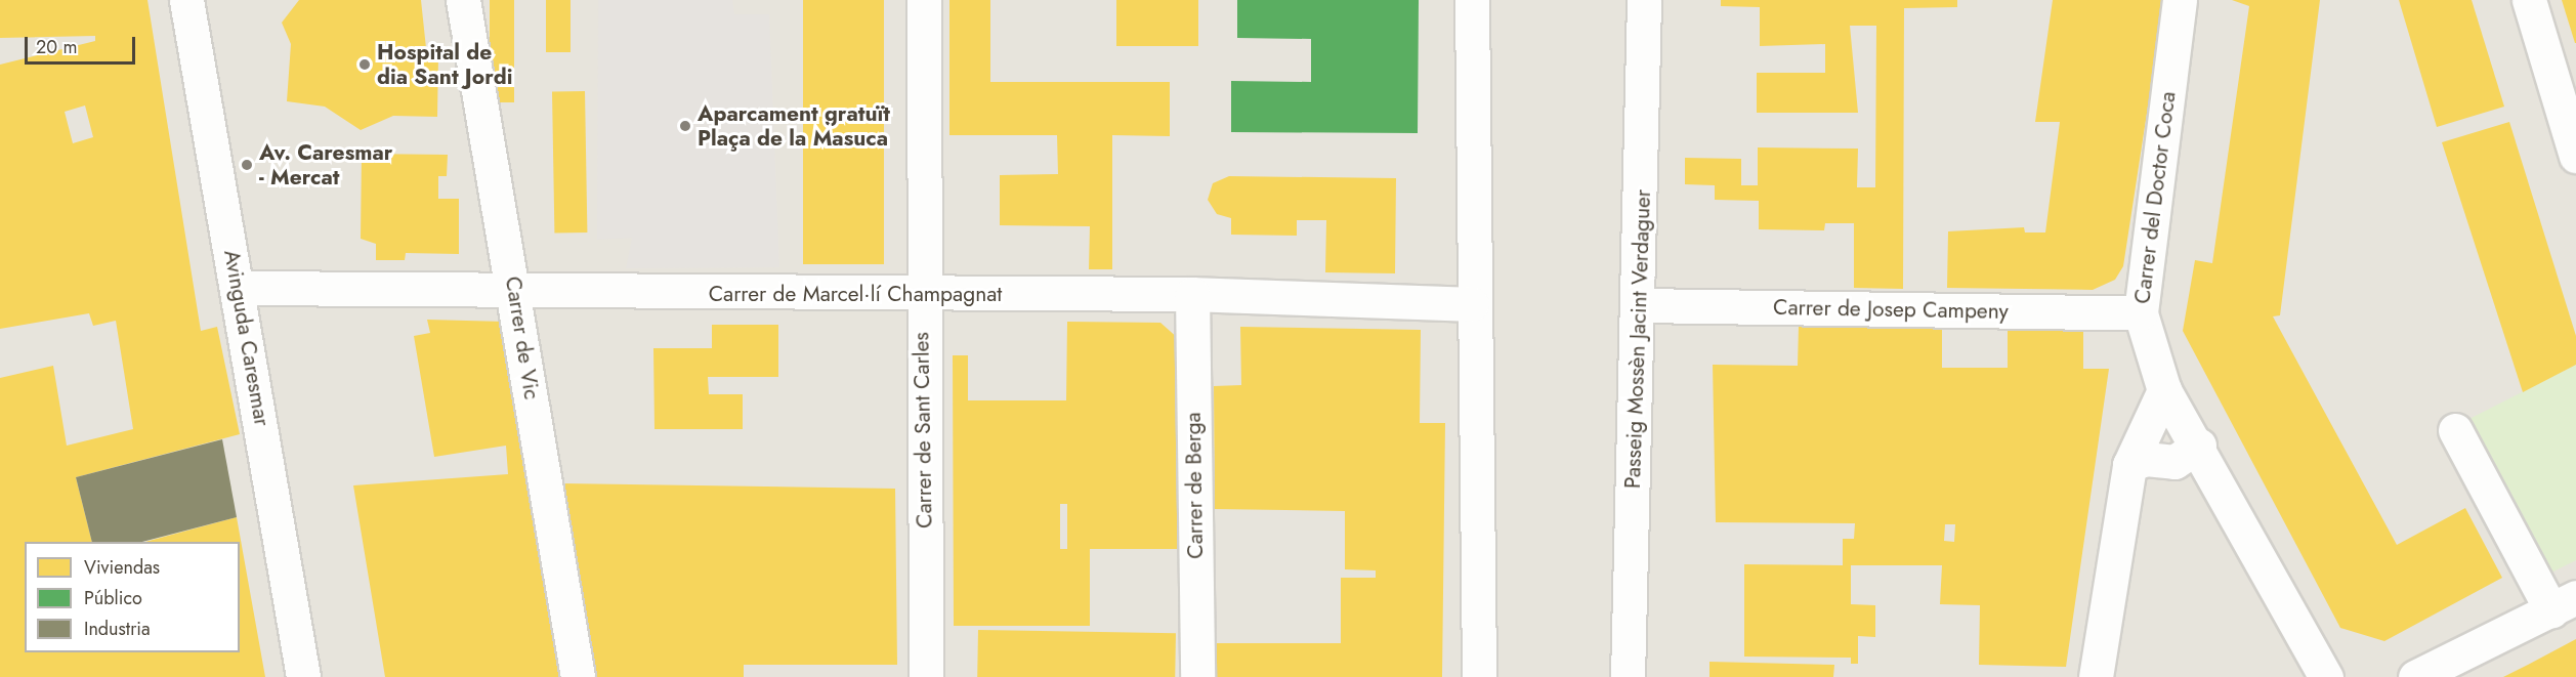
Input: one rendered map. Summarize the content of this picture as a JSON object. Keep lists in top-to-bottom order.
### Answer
{
  "streets": {
    "street": [
      "Carrer del Doctor Coca",
      "Carrer de Marcel·lí Champagnat",
      "Carrer de Josep Campeny",
      "Avinguda Caresmar",
      "Carrer de Vic",
      "Passeig Mossèn Jacint Verdaguer",
      "Carrer de Sant Carles",
      "Carrer de Berga"
    ]
  },
  "crossings": [
    ["Carrer del Doctor Coca", "Carrer de Josep Campeny"],
    ["Carrer de Marcel·lí Champagnat", "Avinguda Caresmar"],
    ["Carrer de Marcel·lí Champagnat", "Carrer de Vic"],
    ["Carrer de Marcel·lí Champagnat", "Carrer de Sant Carles"],
    ["Carrer de Marcel·lí Champagnat", "Carrer de Berga"],
    ["Carrer de Josep Campeny", "Passeig Mossèn Jacint Verdaguer"]
  ],
  "places": ["Hospital de dia Sant Jordi", "Aparcament gratuït Plaça de la Masuca", "Av. Caresmar - Mercat"],
  "legend": ["Viviendas", "Público", "Industria"],
  "scale_bar": "20 m"
}
